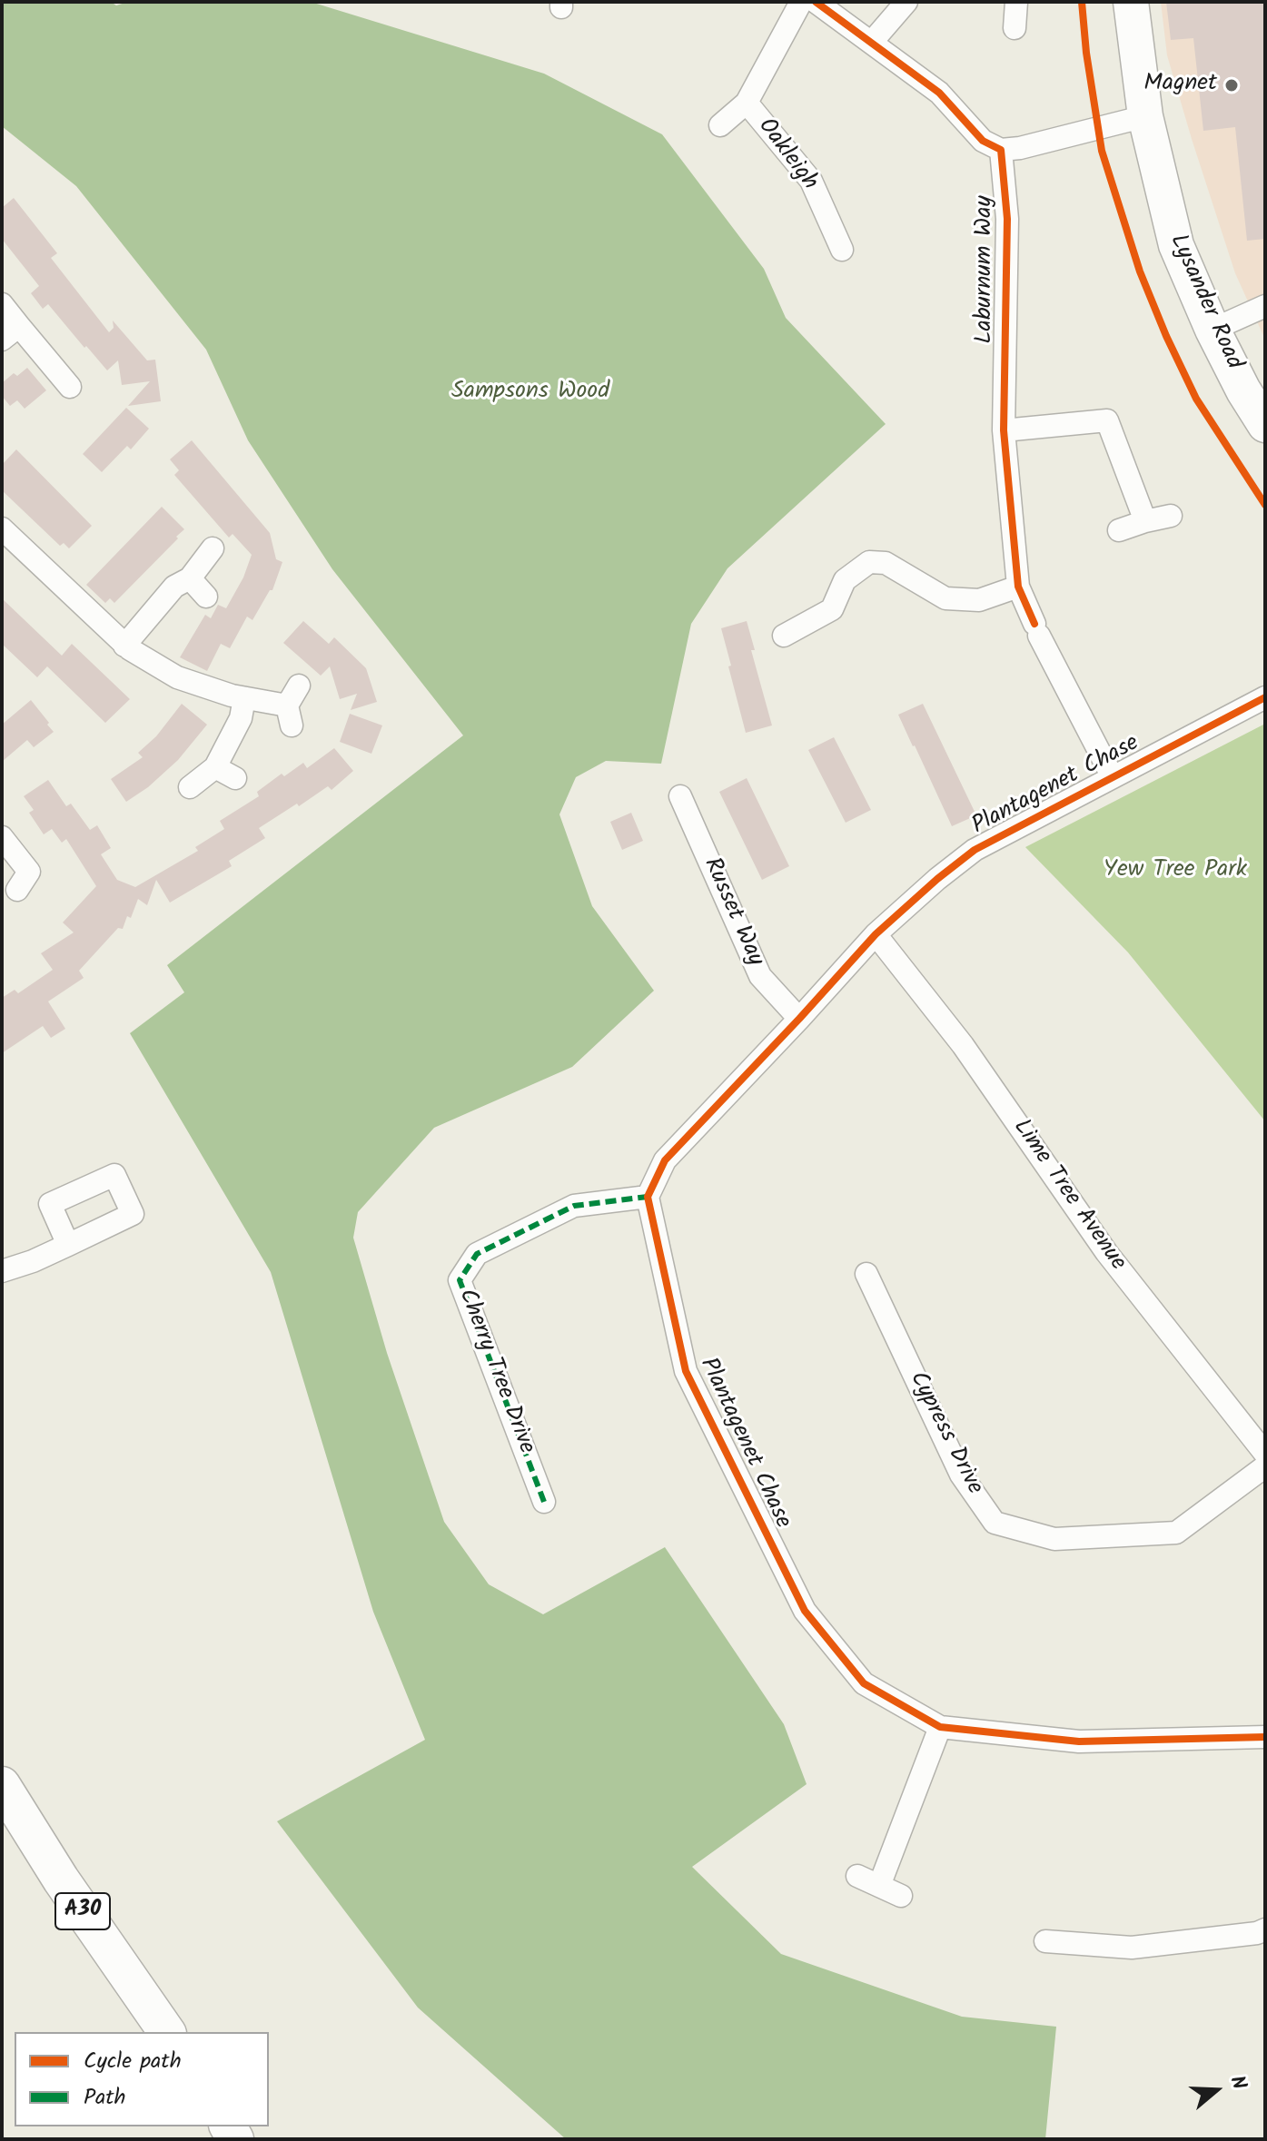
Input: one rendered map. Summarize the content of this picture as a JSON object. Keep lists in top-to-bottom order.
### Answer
{
  "streets": {
    "highway": ["A30"],
    "main road": ["Lysander Road"],
    "street": [
      "Oakleigh",
      "Laburnum Way",
      "Plantagenet Chase",
      "Russet Way",
      "Lime Tree Avenue",
      "Cherry Tree Drive",
      "Cypress Drive"
    ]
  },
  "crossings": [
    ["Laburnum Way", "Plantagenet Chase"],
    ["Plantagenet Chase", "Russet Way"],
    ["Plantagenet Chase", "Lime Tree Avenue"],
    ["Plantagenet Chase", "Cherry Tree Drive"]
  ],
  "parks": ["Sampsons Wood", "Yew Tree Park"],
  "places": ["Magnet"],
  "legend": ["Cycle path", "Path"],
  "north": "right"
}
